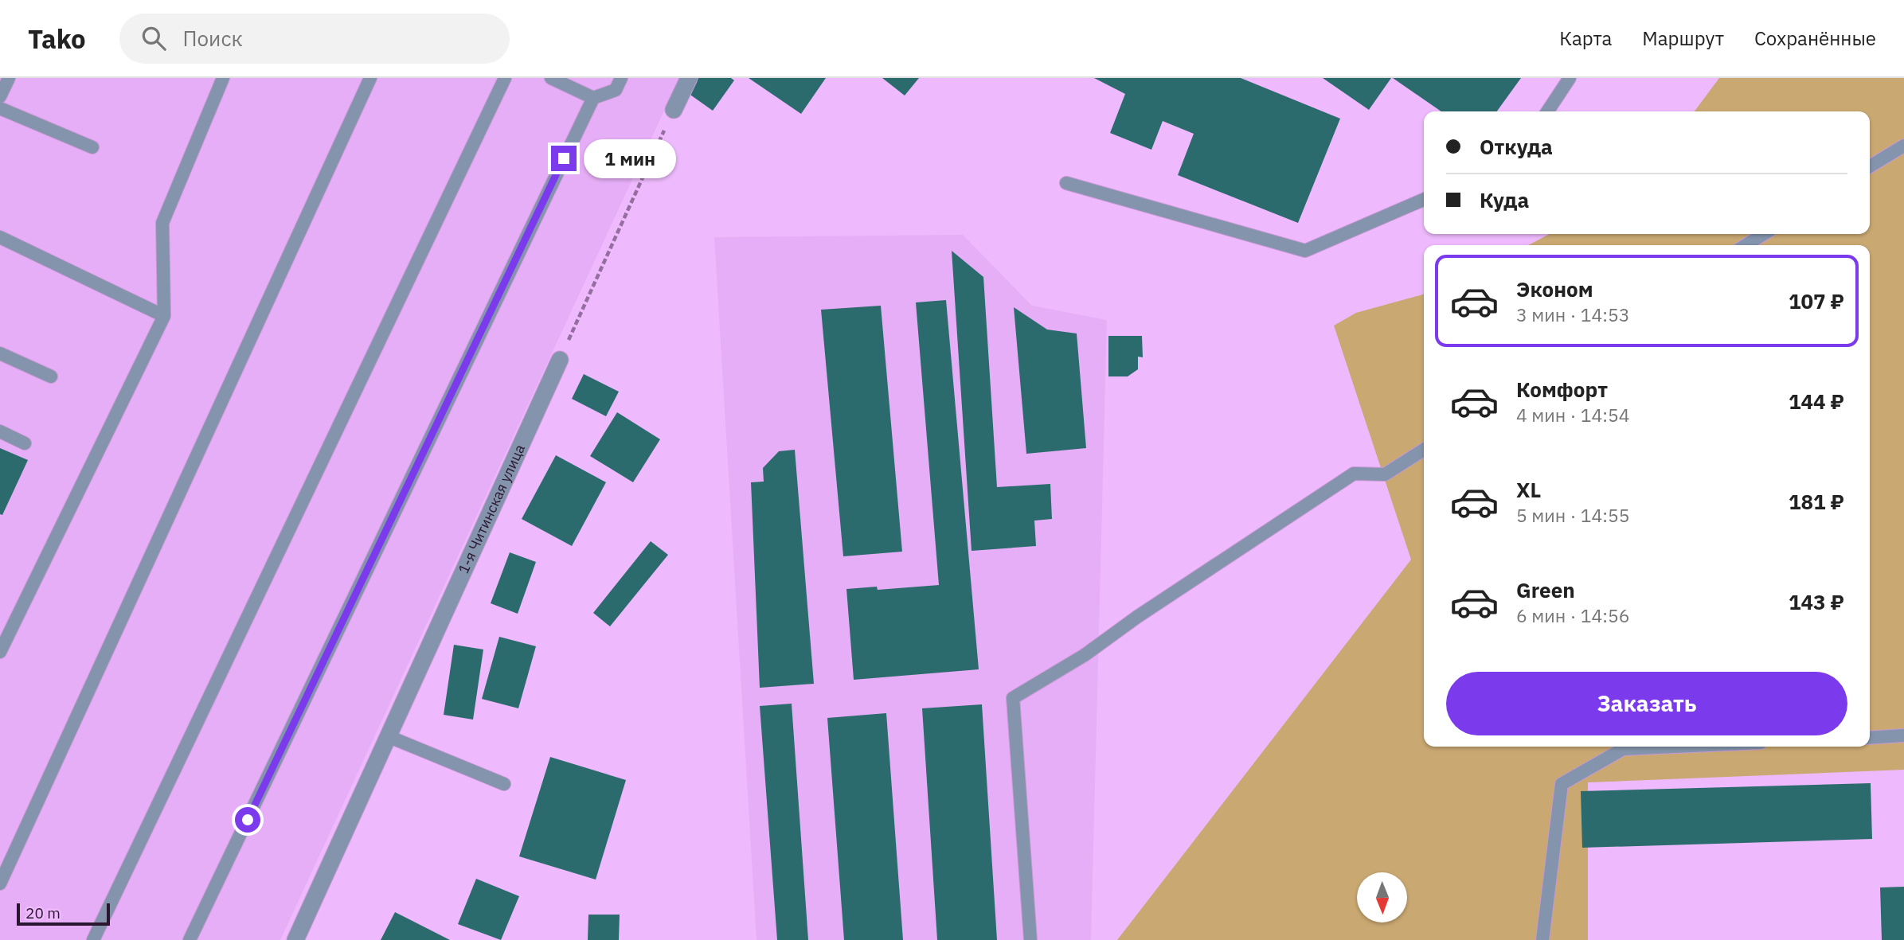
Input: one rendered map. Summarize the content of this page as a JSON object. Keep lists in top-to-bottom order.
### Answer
{
  "streets": {
    "street": ["1-я Читинская улица"]
  },
  "scale_bar": "20 m",
  "north": "bottom",
  "page": {
    "header": "Tako",
    "search": "Поиск",
    "nav": ["Карта", "Маршрут", "Сохранённые"],
    "banner": ["Откуда", "Куда"],
    "bubble": "1 мин",
    "list": [
      {
        "name": "Эконом",
        "note": "3 мин · 14:53",
        "value": "107 ₽"
      },
      {
        "name": "Комфорт",
        "note": "4 мин · 14:54",
        "value": "144 ₽"
      },
      {
        "name": "XL",
        "note": "5 мин · 14:55",
        "value": "181 ₽"
      },
      {
        "name": "Green",
        "note": "6 мин · 14:56",
        "value": "143 ₽"
      }
    ],
    "buttons": "Заказать",
    "scale": "20 m"
  }
}
